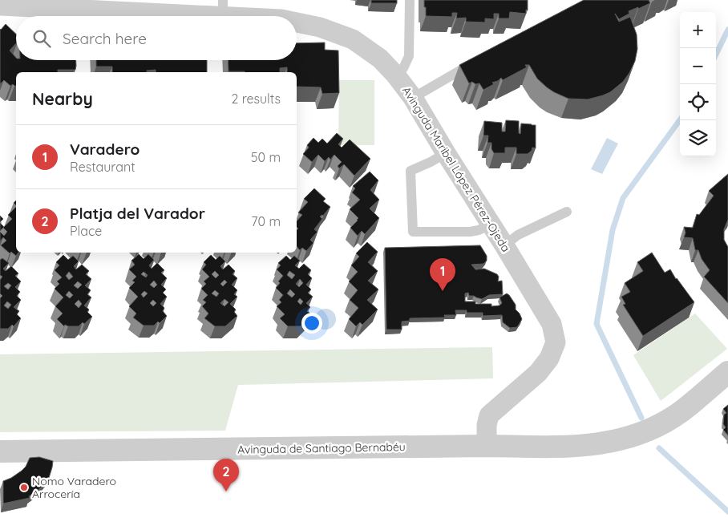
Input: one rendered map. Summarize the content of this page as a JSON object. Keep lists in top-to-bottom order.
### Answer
{
  "streets": {
    "street": ["Avinguda Maribel López Pérez-Ojeda", "Avinguda de Santiago Bernabéu"]
  },
  "crossings": [
    ["Avinguda Maribel López Pérez-Ojeda", "Avinguda de Santiago Bernabéu"]
  ],
  "places": ["Nomo Varadero Arrocería"],
  "page": {
    "map_buttons": ["+", "−"],
    "search": "Search here",
    "heading": ["Nearby", "2 results"],
    "list": [
      {
        "mark": "1",
        "name": "Varadero",
        "note": "Restaurant",
        "value": "50 m"
      },
      {
        "mark": "2",
        "name": "Platja del Varador",
        "note": "Place",
        "value": "70 m"
      }
    ],
    "pins": ["1", "2"]
  }
}
